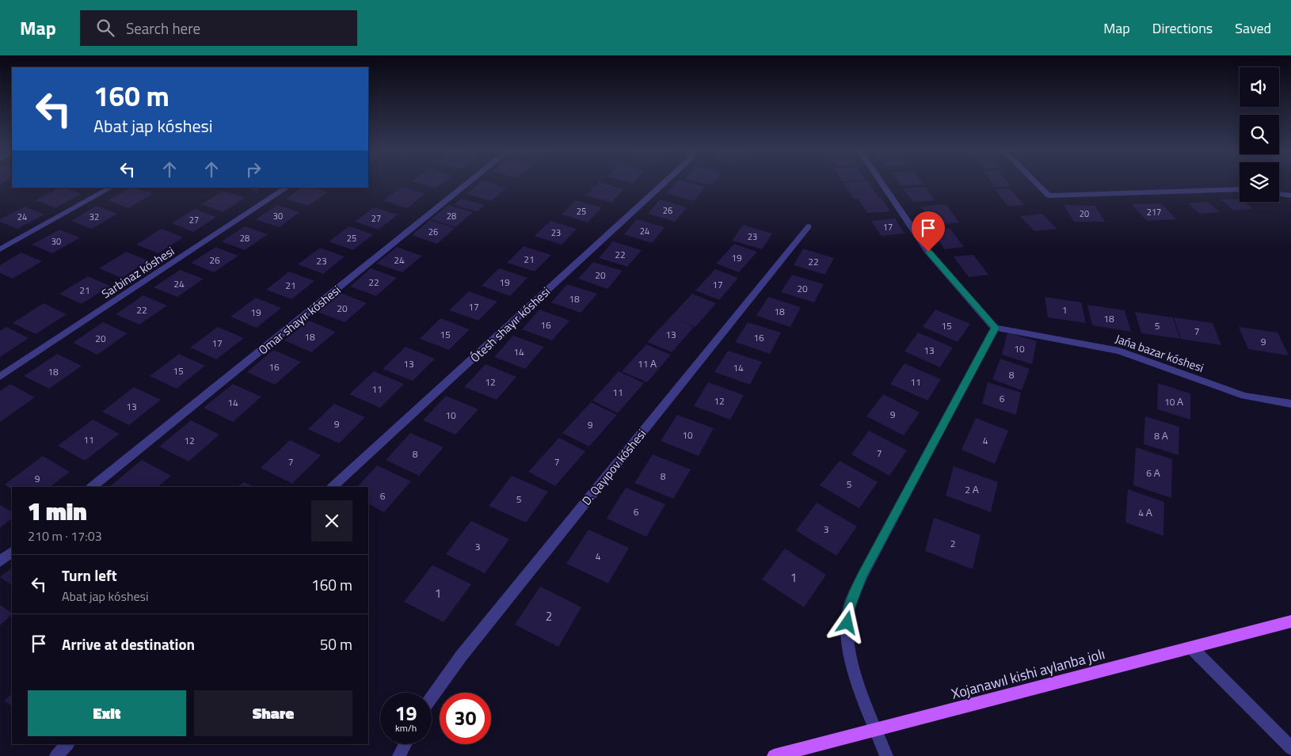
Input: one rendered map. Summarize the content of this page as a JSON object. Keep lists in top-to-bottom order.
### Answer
{
  "streets": {
    "main road": ["Xojanawıl kishi aylanba jolı"],
    "street": [
      "Sarbinaz kóshesi",
      "Omar shayır kóshesi",
      "Ótesh shayır kóshesi",
      "Jańa bazar kóshesi",
      "D. Qayıpov kóshesi"
    ]
  },
  "house_numbers": [
    "26",
    "25",
    "217",
    "20",
    "30",
    "28",
    "24",
    "32",
    "27",
    "27",
    "17",
    "24",
    "26",
    "23",
    "23",
    "28",
    "25",
    "30",
    "22",
    "19",
    "21",
    "26",
    "24",
    "23",
    "22",
    "20",
    "22",
    "19",
    "24",
    "17",
    "21",
    "20",
    "21",
    "18",
    "17",
    "20",
    "22",
    "1",
    "18",
    "19",
    "18",
    "16",
    "15",
    "5",
    "7",
    "15",
    "13",
    "18",
    "16",
    "20",
    "9",
    "17",
    "10",
    "13",
    "14",
    "13",
    "11 А",
    "16",
    "14",
    "15",
    "18",
    "8",
    "12",
    "11",
    "11",
    "11",
    "6",
    "12",
    "10 А",
    "14",
    "13",
    "9",
    "10",
    "9",
    "9",
    "10",
    "8 А",
    "11",
    "12",
    "4",
    "7",
    "8",
    "7",
    "7",
    "6 А",
    "8",
    "9",
    "5",
    "2 А",
    "6",
    "5",
    "6",
    "4 А",
    "3",
    "2",
    "3",
    "4",
    "1",
    "1",
    "2"
  ],
  "page": {
    "header": "Map",
    "search": "Search here",
    "nav": ["Map", "Directions", "Saved"],
    "turn": ["160 m", "Abat jap kóshesi"],
    "heading": ["1 min", "210 m · 17:03"],
    "list": [
      {
        "name": "Turn left",
        "note": "Abat jap kóshesi",
        "value": "160 m"
      },
      {
        "name": "Arrive at destination",
        "value": "50 m"
      }
    ],
    "buttons": ["Exit", "Share"],
    "speed": "19 km/h",
    "limit": "30"
  }
}
